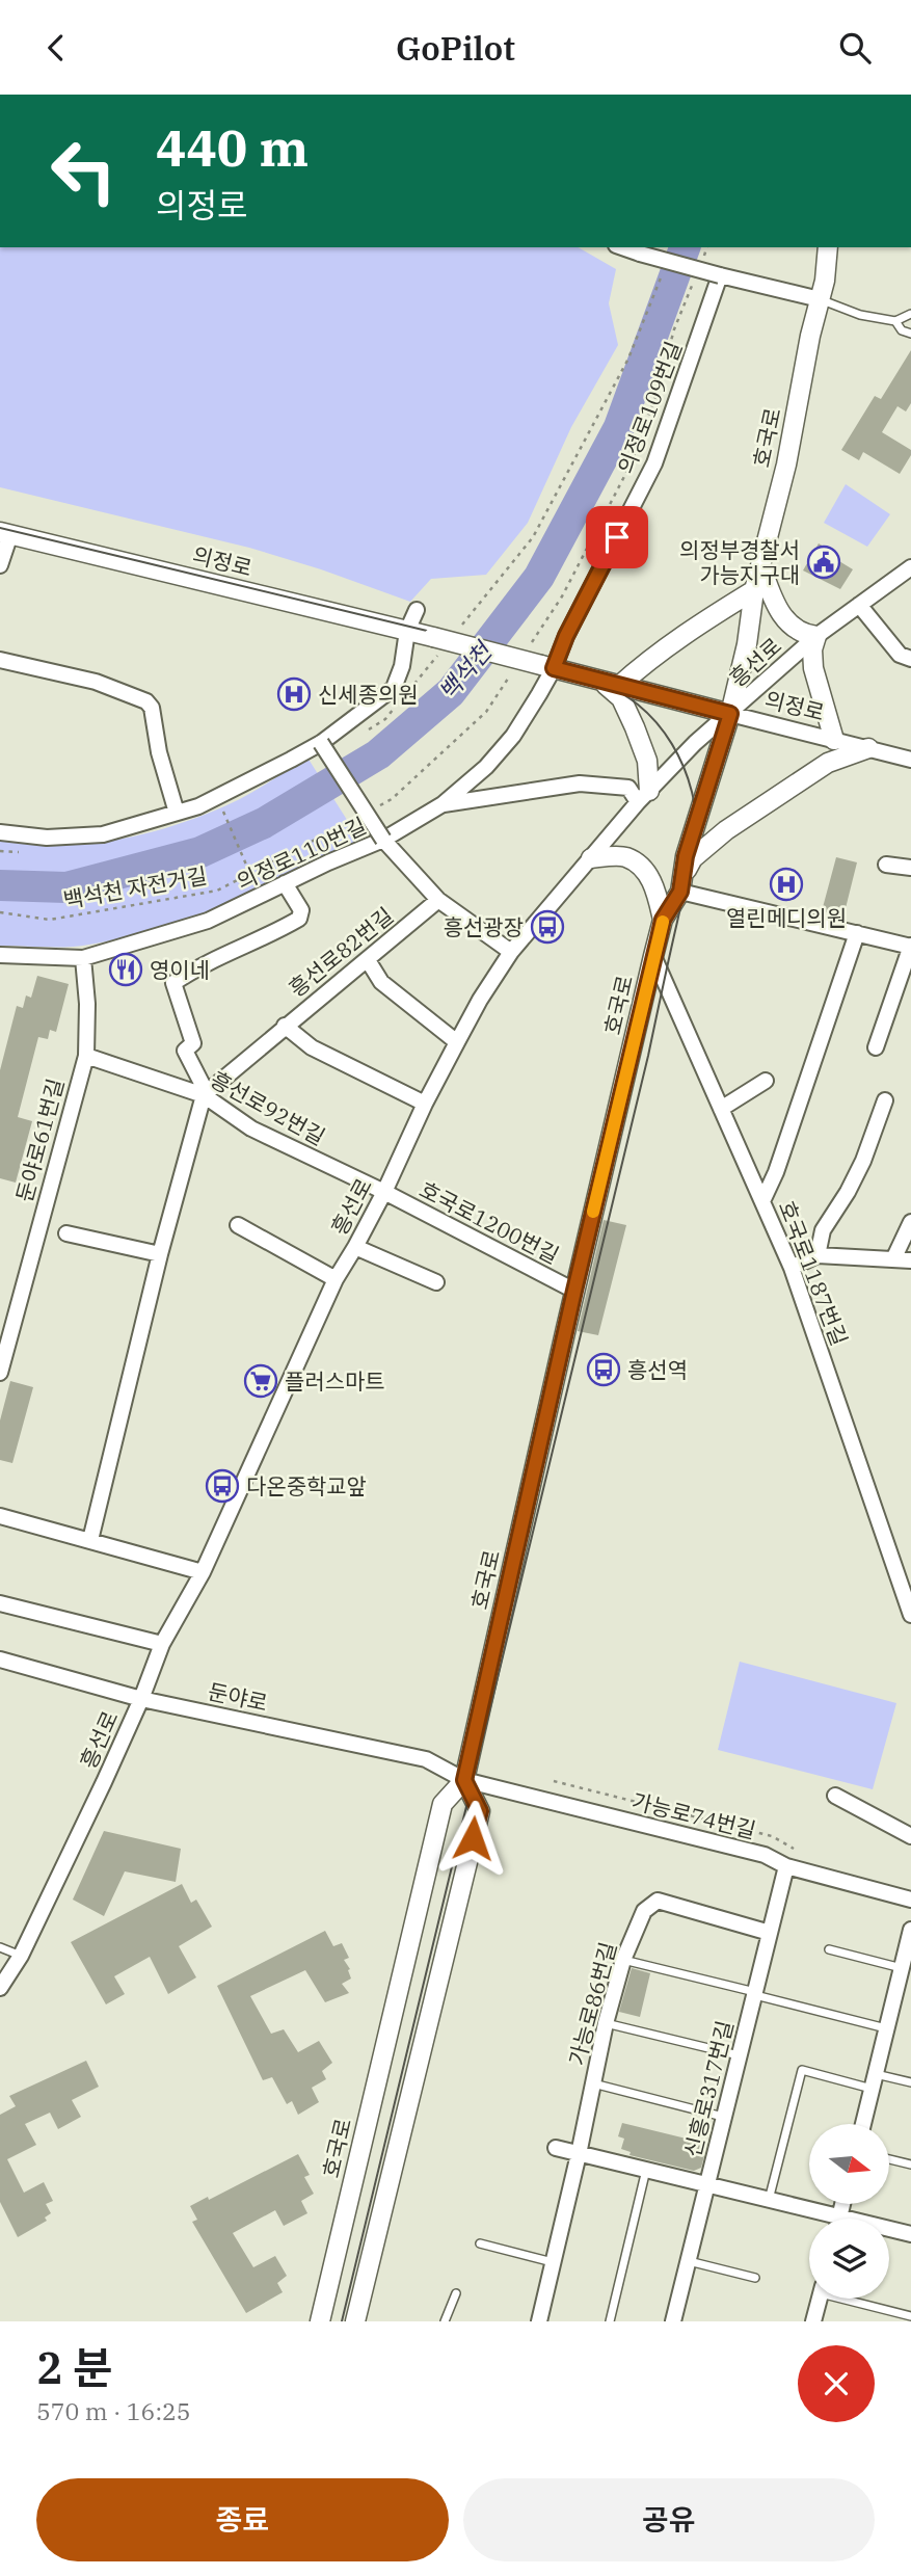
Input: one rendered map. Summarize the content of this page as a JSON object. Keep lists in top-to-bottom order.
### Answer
{
  "streets": {
    "street": [
      "의정로109번길",
      "호국로",
      "의정로",
      "흥선로",
      "의정로110번길",
      "흥선로82번길",
      "흥선로92번길",
      "둔야로61번길",
      "호국로1200번길",
      "호국로1187번길",
      "둔야로",
      "가능로74번길",
      "가능로86번길",
      "신흥로317번길"
    ],
    "path": ["백석천 자전거길"]
  },
  "crossings": [
    ["의정로109번길", "의정로"],
    ["의정로109번길", "의정로110번길"],
    ["호국로", "의정로"],
    ["호국로", "흥선로"],
    ["호국로", "호국로1200번길"],
    ["호국로", "호국로1187번길"],
    ["호국로", "둔야로"],
    ["호국로", "가능로74번길"],
    ["의정로", "흥선로"],
    ["의정로", "의정로110번길"],
    ["흥선로", "흥선로92번길"],
    ["흥선로", "호국로1200번길"],
    ["흥선로", "둔야로"],
    ["의정로110번길", "둔야로61번길"],
    ["흥선로82번길", "흥선로92번길"],
    ["흥선로92번길", "둔야로61번길"],
    ["흥선로92번길", "호국로1200번길"],
    ["둔야로", "가능로74번길"],
    ["가능로74번길", "신흥로317번길"],
    ["가능로86번길", "신흥로317번길"]
  ],
  "water": ["백석천"],
  "places": {
    "public building": ["의정부경찰서 가능지구대"],
    "hospital": ["신세종의원", "열린메디의원"],
    "bus stop": ["흥선광장", "흥선역", "다온중학교앞"],
    "restaurant": ["영이네"],
    "supermarket": ["플러스마트"]
  },
  "north": "right",
  "page": {
    "header": "GoPilot",
    "turn": ["440 m", "의정로"],
    "heading": ["2 분", "570 m · 16:25"],
    "buttons": ["종료", "공유"]
  }
}
